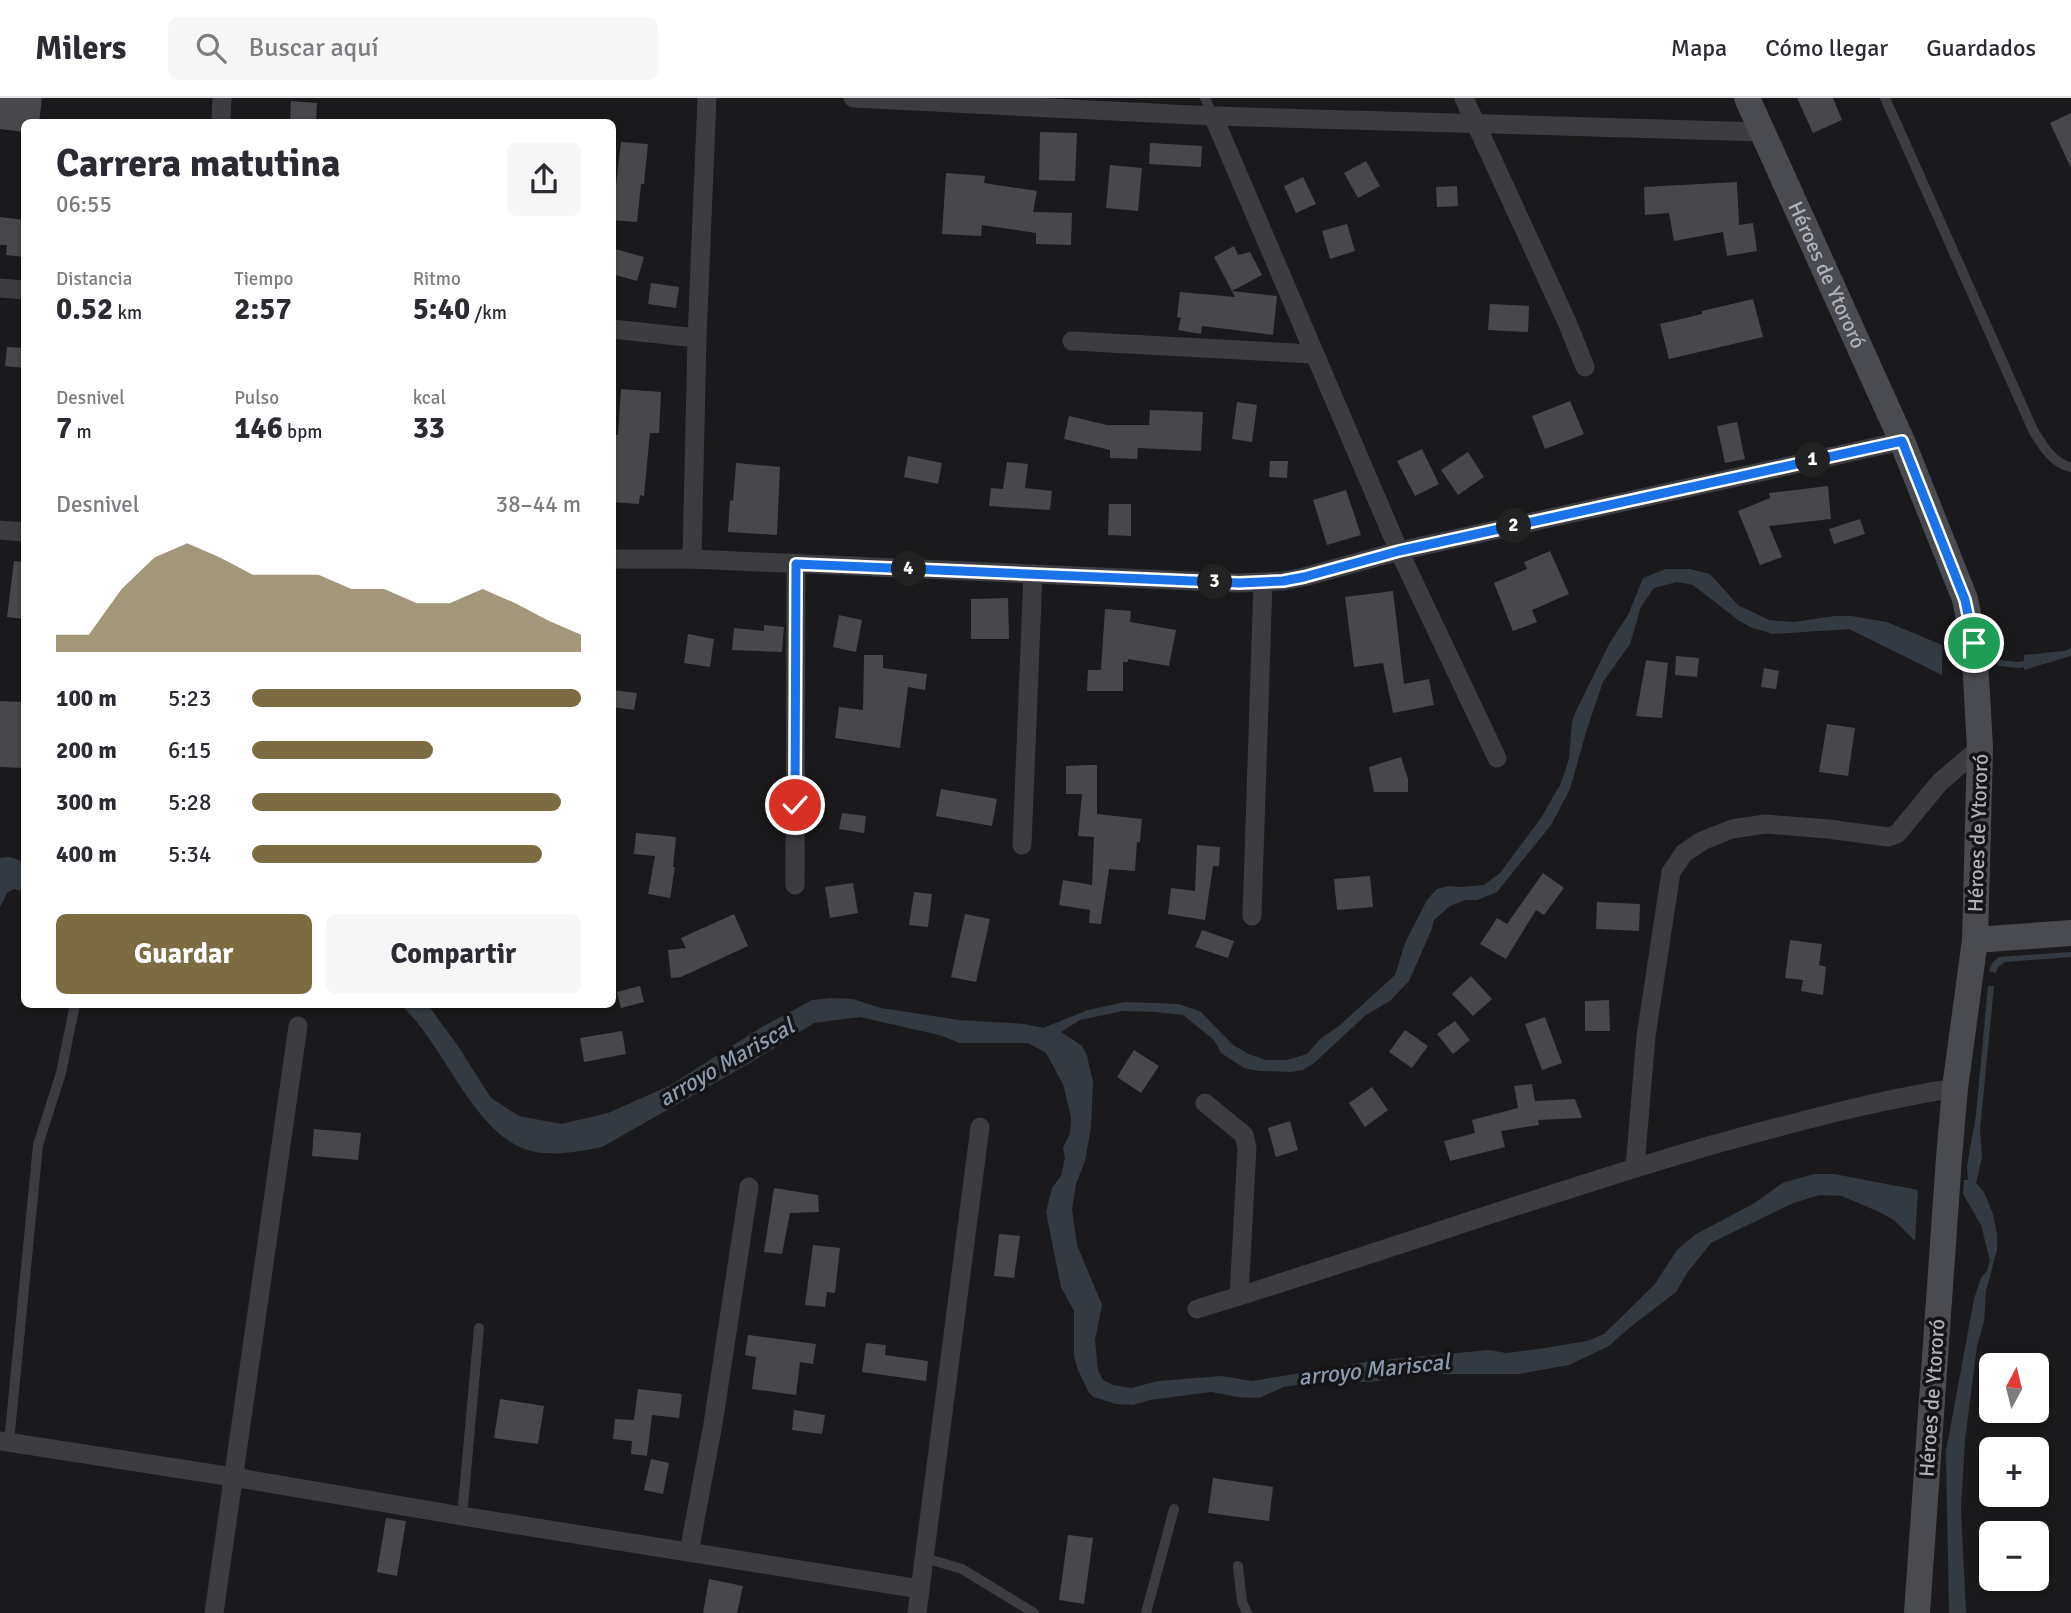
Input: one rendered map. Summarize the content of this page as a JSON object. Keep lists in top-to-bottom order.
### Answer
{
  "streets": {
    "main road": ["Héroes de Ytororó"]
  },
  "water": ["arroyo Mariscal"],
  "north": "top",
  "page": {
    "header": "Milers",
    "search": "Buscar aquí",
    "nav": ["Mapa", "Cómo llegar", "Guardados"],
    "heading": ["Carrera matutina", "06:55"],
    "stats": [
      ["Distancia", "0.52 km"],
      ["Tiempo", "2:57"],
      ["Ritmo", "5:40 /km"],
      ["Desnivel", "7 m"],
      ["Pulso", "146 bpm"],
      ["kcal", "33"]
    ],
    "pins": [
      "1",
      "2",
      "4",
      "3"
    ],
    "chart": ["Desnivel", "38–44 m"],
    "list": [
      {
        "name": "100 m",
        "note": "5:23"
      },
      {
        "name": "200 m",
        "note": "6:15"
      },
      {
        "name": "300 m",
        "note": "5:28"
      },
      {
        "name": "400 m",
        "note": "5:34"
      }
    ],
    "buttons": ["Guardar", "Compartir"],
    "map_buttons": ["+", "−"]
  }
}
